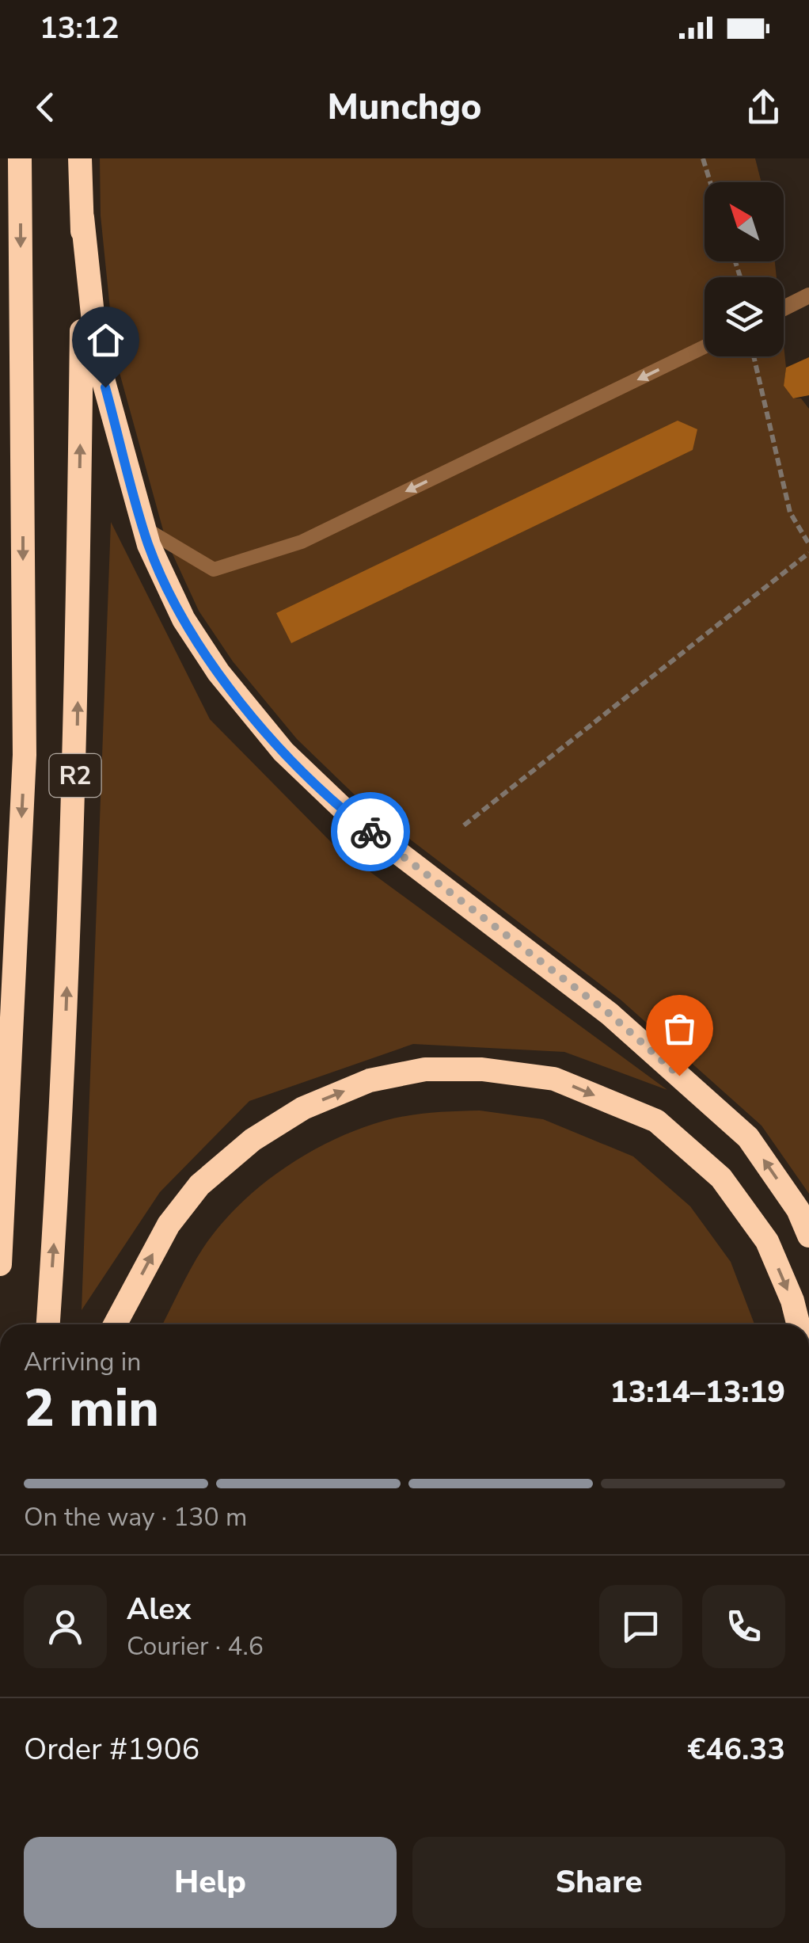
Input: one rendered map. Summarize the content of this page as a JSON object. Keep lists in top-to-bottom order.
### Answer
{
  "streets": {
    "highway": ["R2"]
  },
  "north": "top left",
  "page": {
    "status": "13:12",
    "header": "Munchgo",
    "heading": ["2 min", "Arriving in", "13:14–13:19"],
    "panel": [
      "Alex",
      "Courier · 4.6",
      "Order #1906",
      "€46.33"
    ],
    "bar": "On the way · 130 m",
    "buttons": ["Help", "Share"]
  }
}
